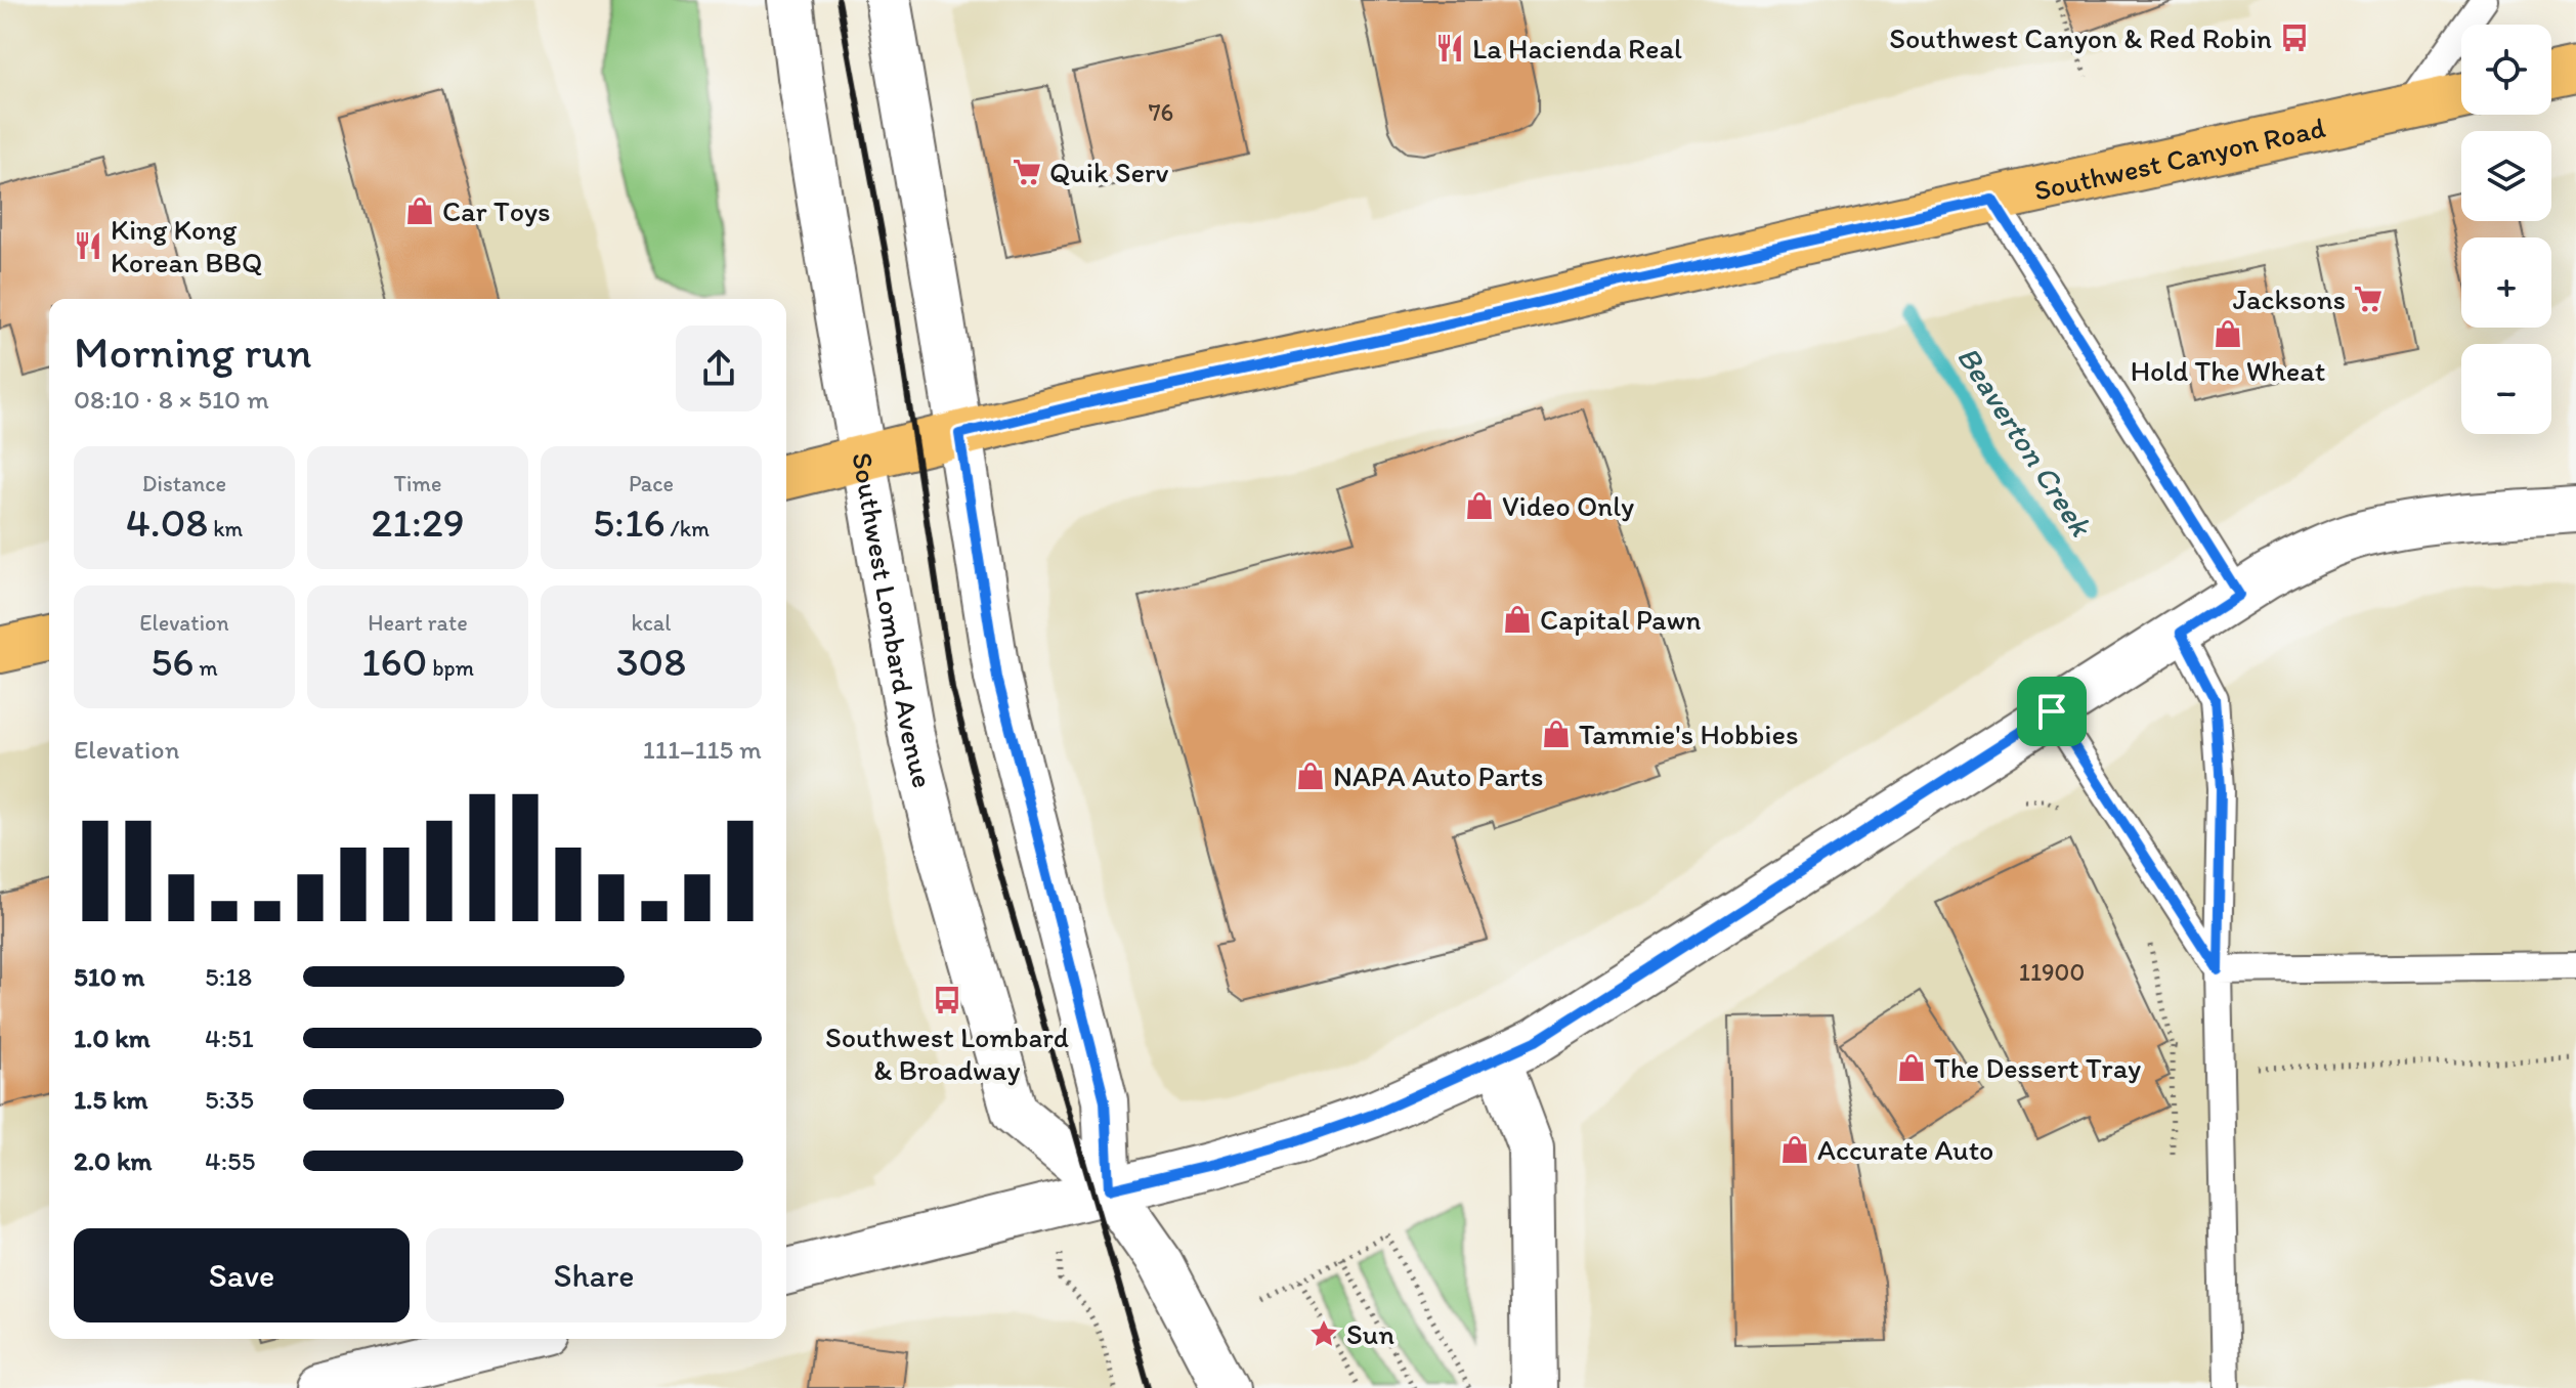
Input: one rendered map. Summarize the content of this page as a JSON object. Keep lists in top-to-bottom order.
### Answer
{
  "streets": {
    "main road": ["Southwest Canyon Road"],
    "street": ["Southwest Lombard Avenue"]
  },
  "crossings": [
    ["Southwest Canyon Road", "Southwest Lombard Avenue"]
  ],
  "water": ["Beaverton Creek"],
  "places": {
    "bus stop": ["Southwest Canyon & Red Robin", "Southwest Lombard & Broadway"],
    "restaurant": ["La Hacienda Real", "King Kong Korean BBQ"],
    "supermarket": ["Quik Serv", "Jacksons"],
    "shop": [
      "Car Toys",
      "Hold The Wheat",
      "Video Only",
      "Capital Pawn",
      "Tammie's Hobbies",
      "NAPA Auto Parts",
      "The Dessert Tray",
      "Accurate Auto"
    ],
    "place": ["Sun"]
  },
  "house_numbers": ["76", "11900"],
  "page": {
    "map_buttons": ["+", "−"],
    "heading": ["Morning run", "08:10 · 8 × 510 m"],
    "stats": [
      ["Distance", "4.08 km"],
      ["Time", "21:29"],
      ["Pace", "5:16 /km"],
      ["Elevation", "56 m"],
      ["Heart rate", "160 bpm"],
      ["kcal", "308"]
    ],
    "chart": ["Elevation", "111–115 m"],
    "list": [
      {
        "name": "510 m",
        "note": "5:18"
      },
      {
        "name": "1.0 km",
        "note": "4:51"
      },
      {
        "name": "1.5 km",
        "note": "5:35"
      },
      {
        "name": "2.0 km",
        "note": "4:55"
      }
    ],
    "buttons": ["Save", "Share"]
  }
}
